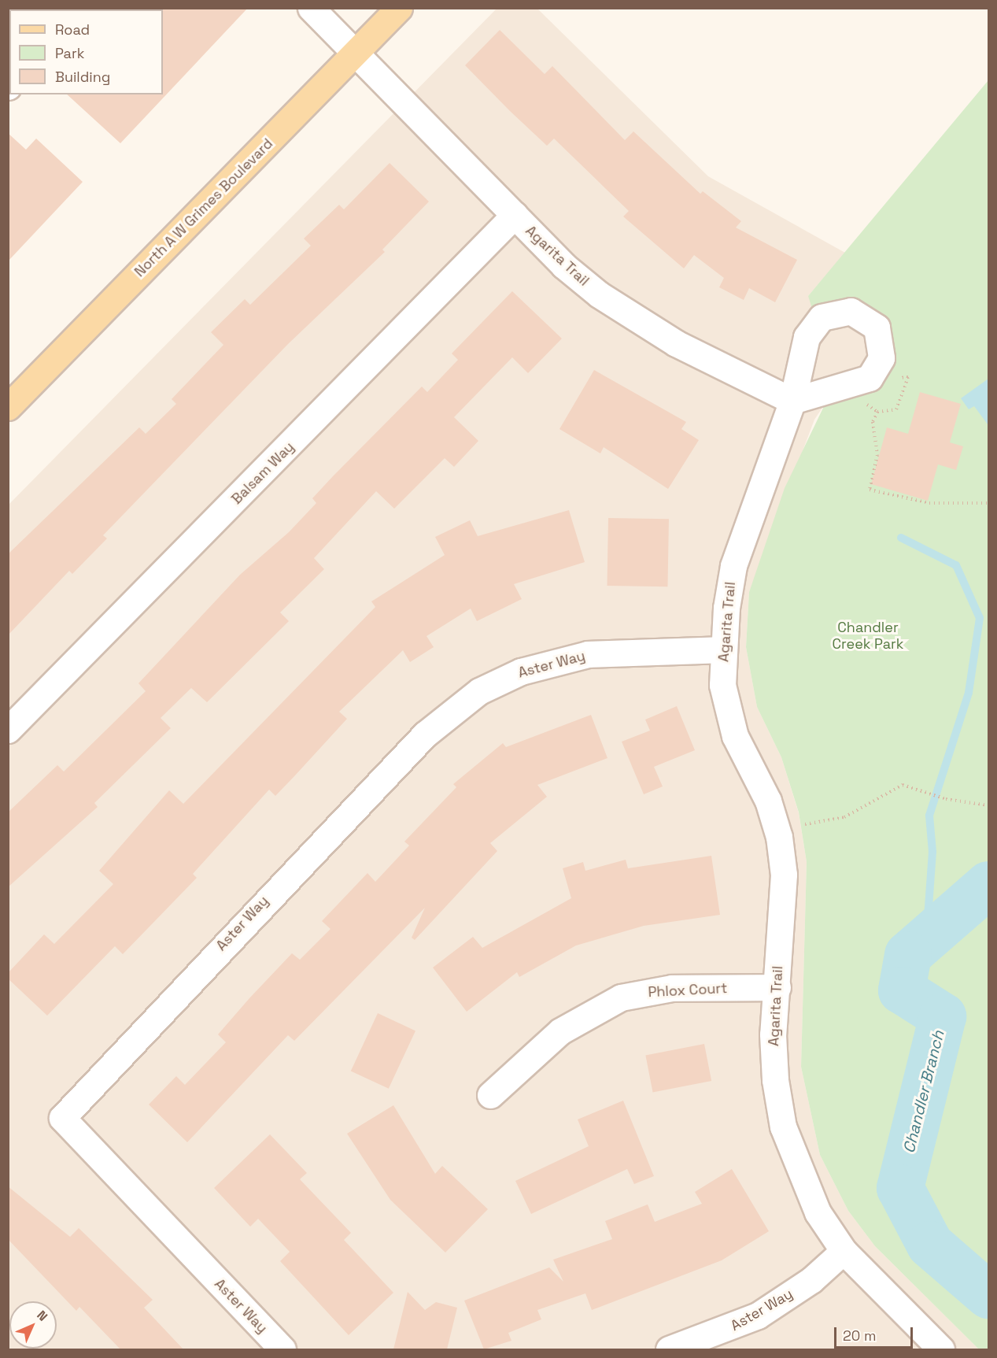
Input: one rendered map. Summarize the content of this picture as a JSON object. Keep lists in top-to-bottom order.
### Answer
{
  "streets": {
    "main road": ["North A W Grimes Boulevard"],
    "street": [
      "Agarita Trail",
      "Balsam Way",
      "Aster Way",
      "Phlox Court"
    ]
  },
  "crossings": [
    ["North A W Grimes Boulevard", "Agarita Trail"],
    ["Agarita Trail", "Balsam Way"],
    ["Agarita Trail", "Aster Way"],
    ["Agarita Trail", "Phlox Court"]
  ],
  "water": ["Chandler Branch"],
  "parks": ["Chandler Creek Park"],
  "legend": ["Road", "Park", "Building"],
  "scale_bar": "20 m",
  "north": "top right"
}
